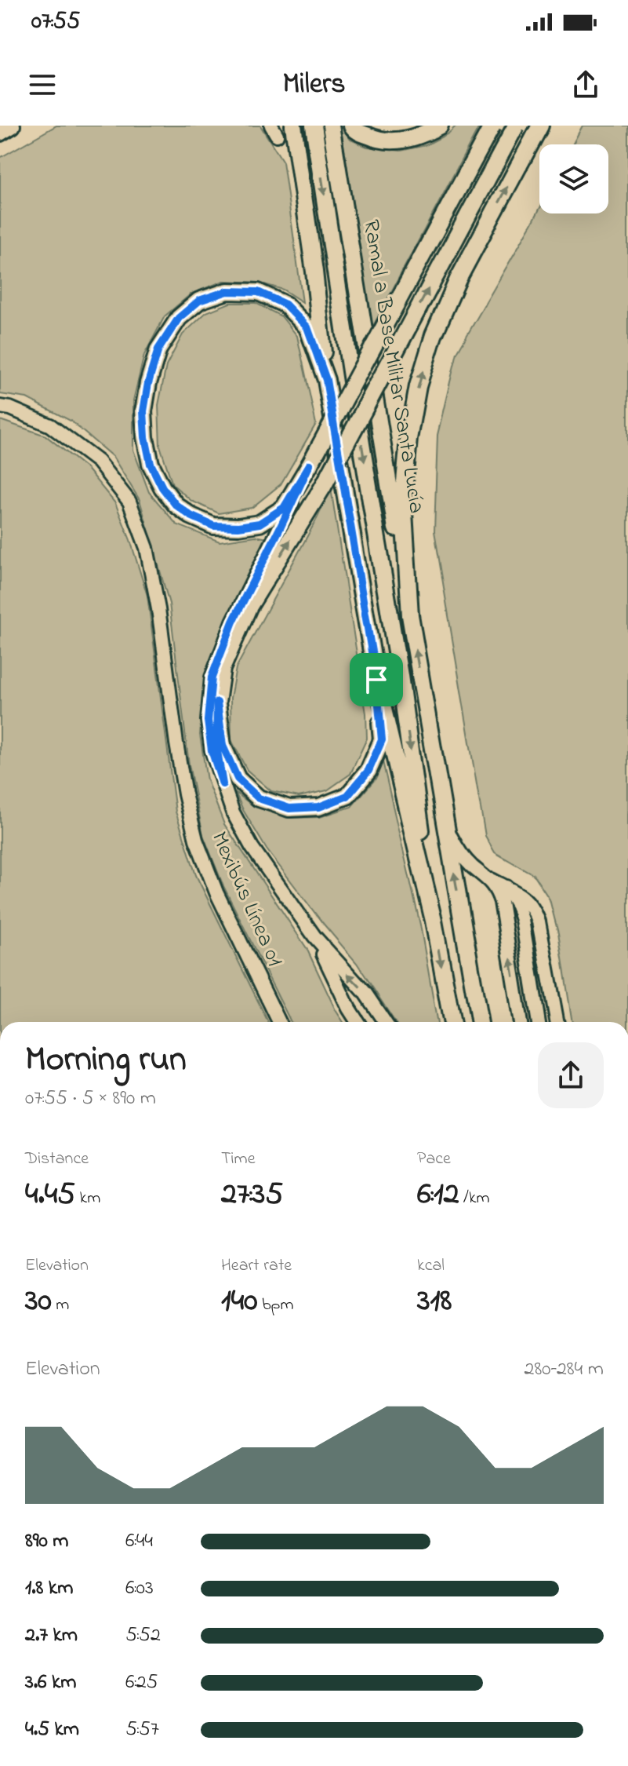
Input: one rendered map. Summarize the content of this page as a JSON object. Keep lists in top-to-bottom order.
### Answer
{
  "streets": {
    "main road": ["Ramal a Base Militar Santa Lucía"],
    "street": ["Mexibús Línea 01"]
  },
  "page": {
    "status": "07:55",
    "header": "Milers",
    "heading": ["Morning run", "07:55 · 5 × 890 m"],
    "stats": [
      ["Distance", "4.45 km"],
      ["Time", "27:35"],
      ["Pace", "6:12 /km"],
      ["Elevation", "30 m"],
      ["Heart rate", "140 bpm"],
      ["kcal", "318"]
    ],
    "chart": ["Elevation", "280–284 m"],
    "list": [
      {
        "name": "890 m",
        "note": "6:44"
      },
      {
        "name": "1.8 km",
        "note": "6:03"
      },
      {
        "name": "2.7 km",
        "note": "5:52"
      },
      {
        "name": "3.6 km",
        "note": "6:25"
      },
      {
        "name": "4.5 km",
        "note": "5:57"
      }
    ]
  }
}
